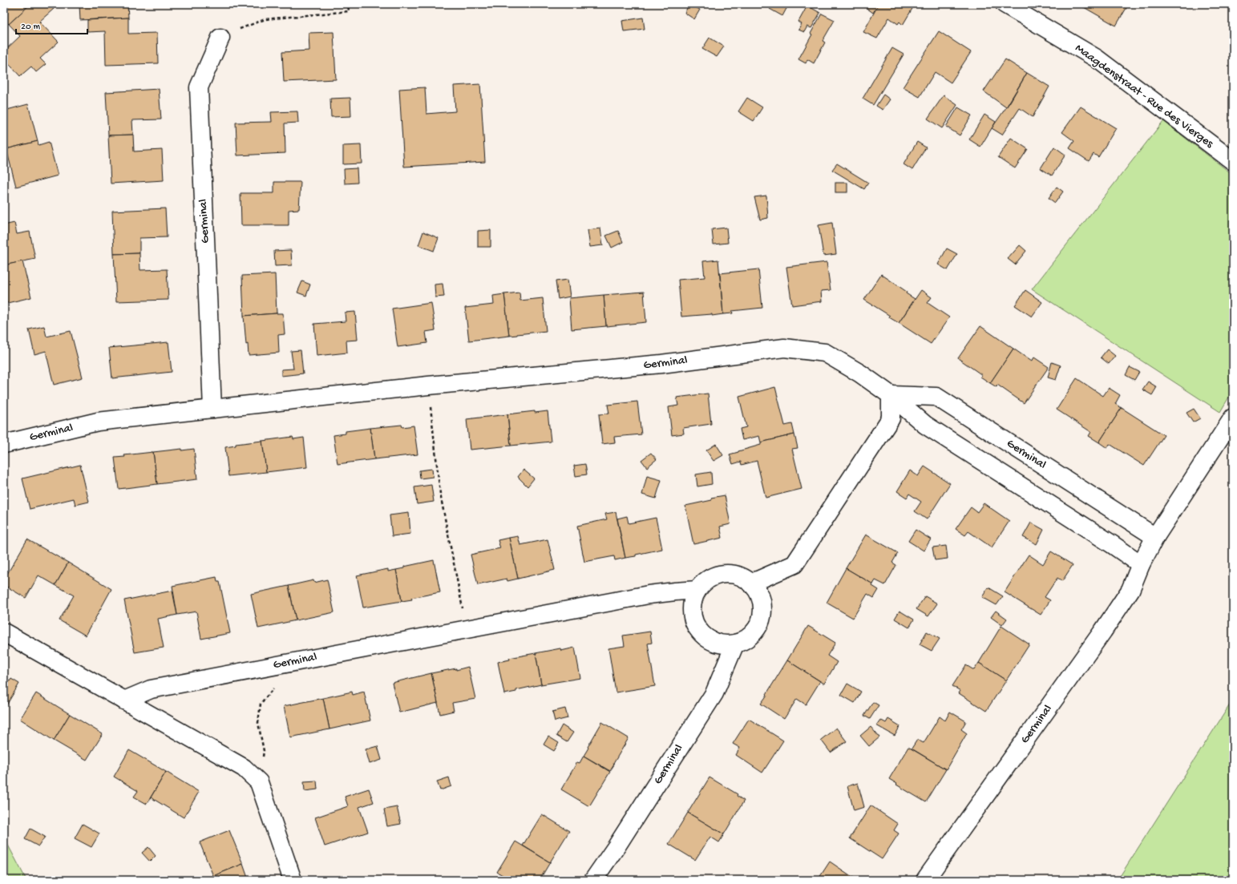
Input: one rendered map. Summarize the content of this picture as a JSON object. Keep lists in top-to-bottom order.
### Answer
{
  "streets": {
    "street": ["Maagdenstraat - Rue des Vierges", "Germinal"]
  },
  "scale_bar": "20 m"
}
